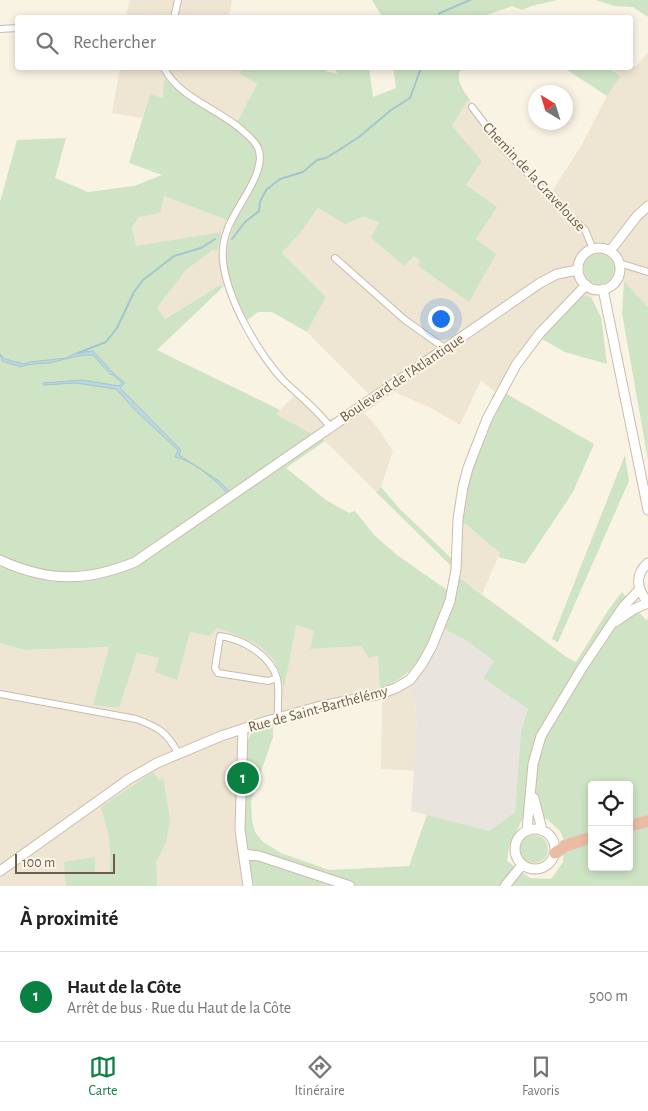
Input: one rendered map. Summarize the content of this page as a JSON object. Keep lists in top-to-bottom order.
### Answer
{
  "streets": {
    "main road": ["Boulevard de l'Atlantique", "Rue de Saint-Barthélémy"],
    "street": ["Chemin de la Gravelouse"]
  },
  "crossings": [
    ["Chemin de la Gravelouse", "Boulevard de l'Atlantique"],
    ["Chemin de la Gravelouse", "Rue de Saint-Barthélémy"],
    ["Boulevard de l'Atlantique", "Rue de Saint-Barthélémy"]
  ],
  "scale_bar": "100 m",
  "north": "top left",
  "page": {
    "search": "Rechercher",
    "pins": "1",
    "scale": "100 m",
    "heading": "À proximité",
    "list": [
      {
        "mark": "1",
        "name": "Haut de la Côte",
        "note": "Arrêt de bus · Rue du Haut de la Côte",
        "value": "500 m"
      }
    ],
    "nav": ["Carte", "Itinéraire", "Favoris"]
  }
}
